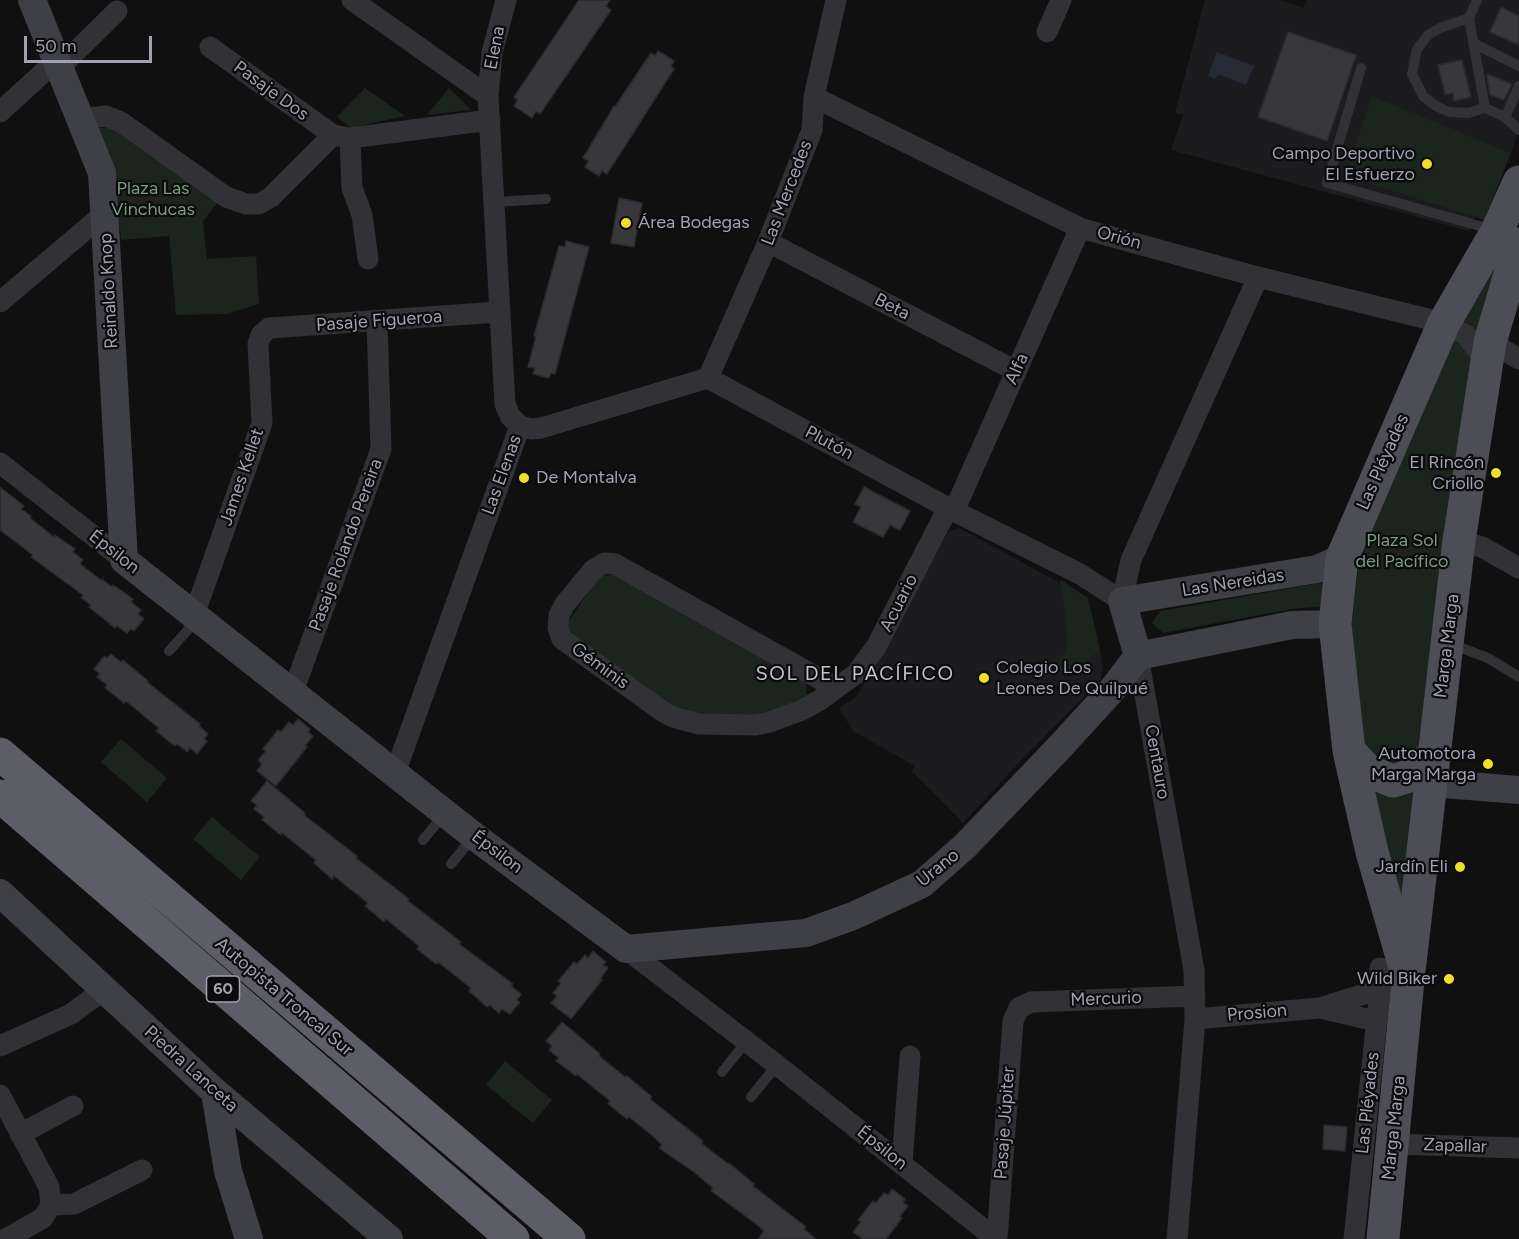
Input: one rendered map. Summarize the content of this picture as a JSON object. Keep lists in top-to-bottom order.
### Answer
{
  "streets": {
    "highway": ["60", "Autopista Troncal Sur"],
    "main road": ["Las Pléyades", "Marga Marga"],
    "street": [
      "Elena",
      "Pasaje Dos",
      "Las Mercedes",
      "Orión",
      "Reinaldo Knop",
      "Beta",
      "Pasaje Figueroa",
      "Alfa",
      "Plutón",
      "Las Elenas",
      "James Kellet",
      "Pasaje Rolando Pereira",
      "Épsilon",
      "Las Nereidas",
      "Acuario",
      "Géminis",
      "Centauro",
      "Urano",
      "Mercurio",
      "Prosion",
      "Piedra Lanceta",
      "Pasaje Júpiter",
      "Zapallar"
    ]
  },
  "crossings": [
    ["Elena", "Las Elenas"],
    ["Las Mercedes", "Orión"],
    ["Las Mercedes", "Beta"],
    ["Las Mercedes", "Plutón"],
    ["Orión", "Alfa"],
    ["Orión", "Las Pléyades"],
    ["Orión", "Marga Marga"],
    ["Orión", "Centauro"],
    ["Reinaldo Knop", "Épsilon"],
    ["Beta", "Alfa"],
    ["Pasaje Figueroa", "Las Elenas"],
    ["Pasaje Figueroa", "James Kellet"],
    ["Pasaje Figueroa", "Pasaje Rolando Pereira"],
    ["Alfa", "Plutón"],
    ["Alfa", "Acuario"],
    ["Plutón", "Las Nereidas"],
    ["Plutón", "Acuario"],
    ["Plutón", "Centauro"],
    ["Las Pléyades", "Las Nereidas"],
    ["Las Pléyades", "Marga Marga"],
    ["Las Pléyades", "Prosion"],
    ["Las Elenas", "Épsilon"],
    ["James Kellet", "Épsilon"],
    ["Pasaje Rolando Pereira", "Épsilon"],
    ["Épsilon", "Urano"],
    ["Épsilon", "Pasaje Júpiter"],
    ["Las Nereidas", "Centauro"],
    ["Acuario", "Géminis"],
    ["Marga Marga", "Prosion"],
    ["Marga Marga", "Zapallar"],
    ["Centauro", "Urano"],
    ["Centauro", "Mercurio"],
    ["Centauro", "Prosion"],
    ["Mercurio", "Pasaje Júpiter"]
  ],
  "districts": ["SOL DEL PACÍFICO"],
  "parks": ["Plaza Las Vinchucas", "Plaza Sol del Pacífico"],
  "places": [
    "Campo Deportivo El Esfuerzo",
    "Área Bodegas",
    "El Rincón Criollo",
    "De Montalva",
    "Colegio Los Leones De Quilpué",
    "Automotora Marga Marga",
    "Jardín Eli",
    "Wild Biker"
  ],
  "scale_bar": "50 m"
}
